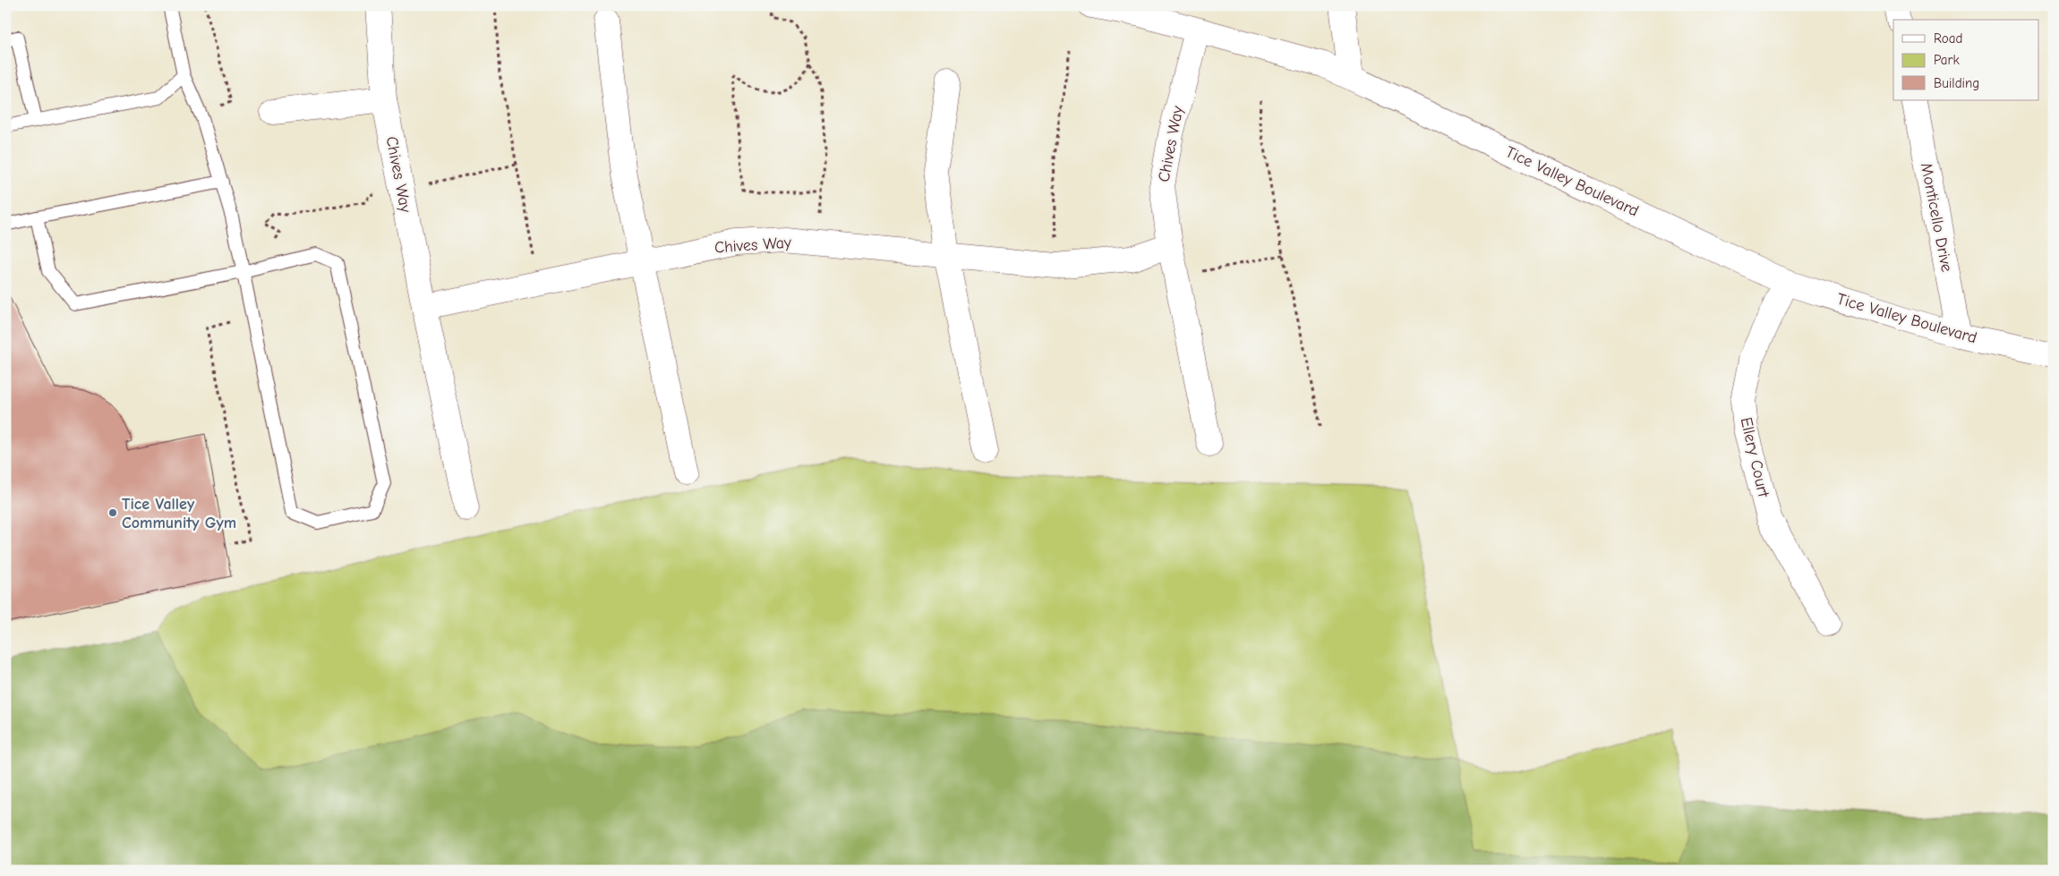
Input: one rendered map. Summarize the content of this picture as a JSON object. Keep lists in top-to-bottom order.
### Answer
{
  "streets": {
    "street": [
      "Chives Way",
      "Tice Valley Boulevard",
      "Monticello Drive",
      "Ellery Court"
    ]
  },
  "crossings": [
    ["Chives Way", "Tice Valley Boulevard"],
    ["Tice Valley Boulevard", "Monticello Drive"],
    ["Tice Valley Boulevard", "Ellery Court"]
  ],
  "places": ["Tice Valley Community Gym"],
  "legend": ["Road", "Park", "Building"]
}
